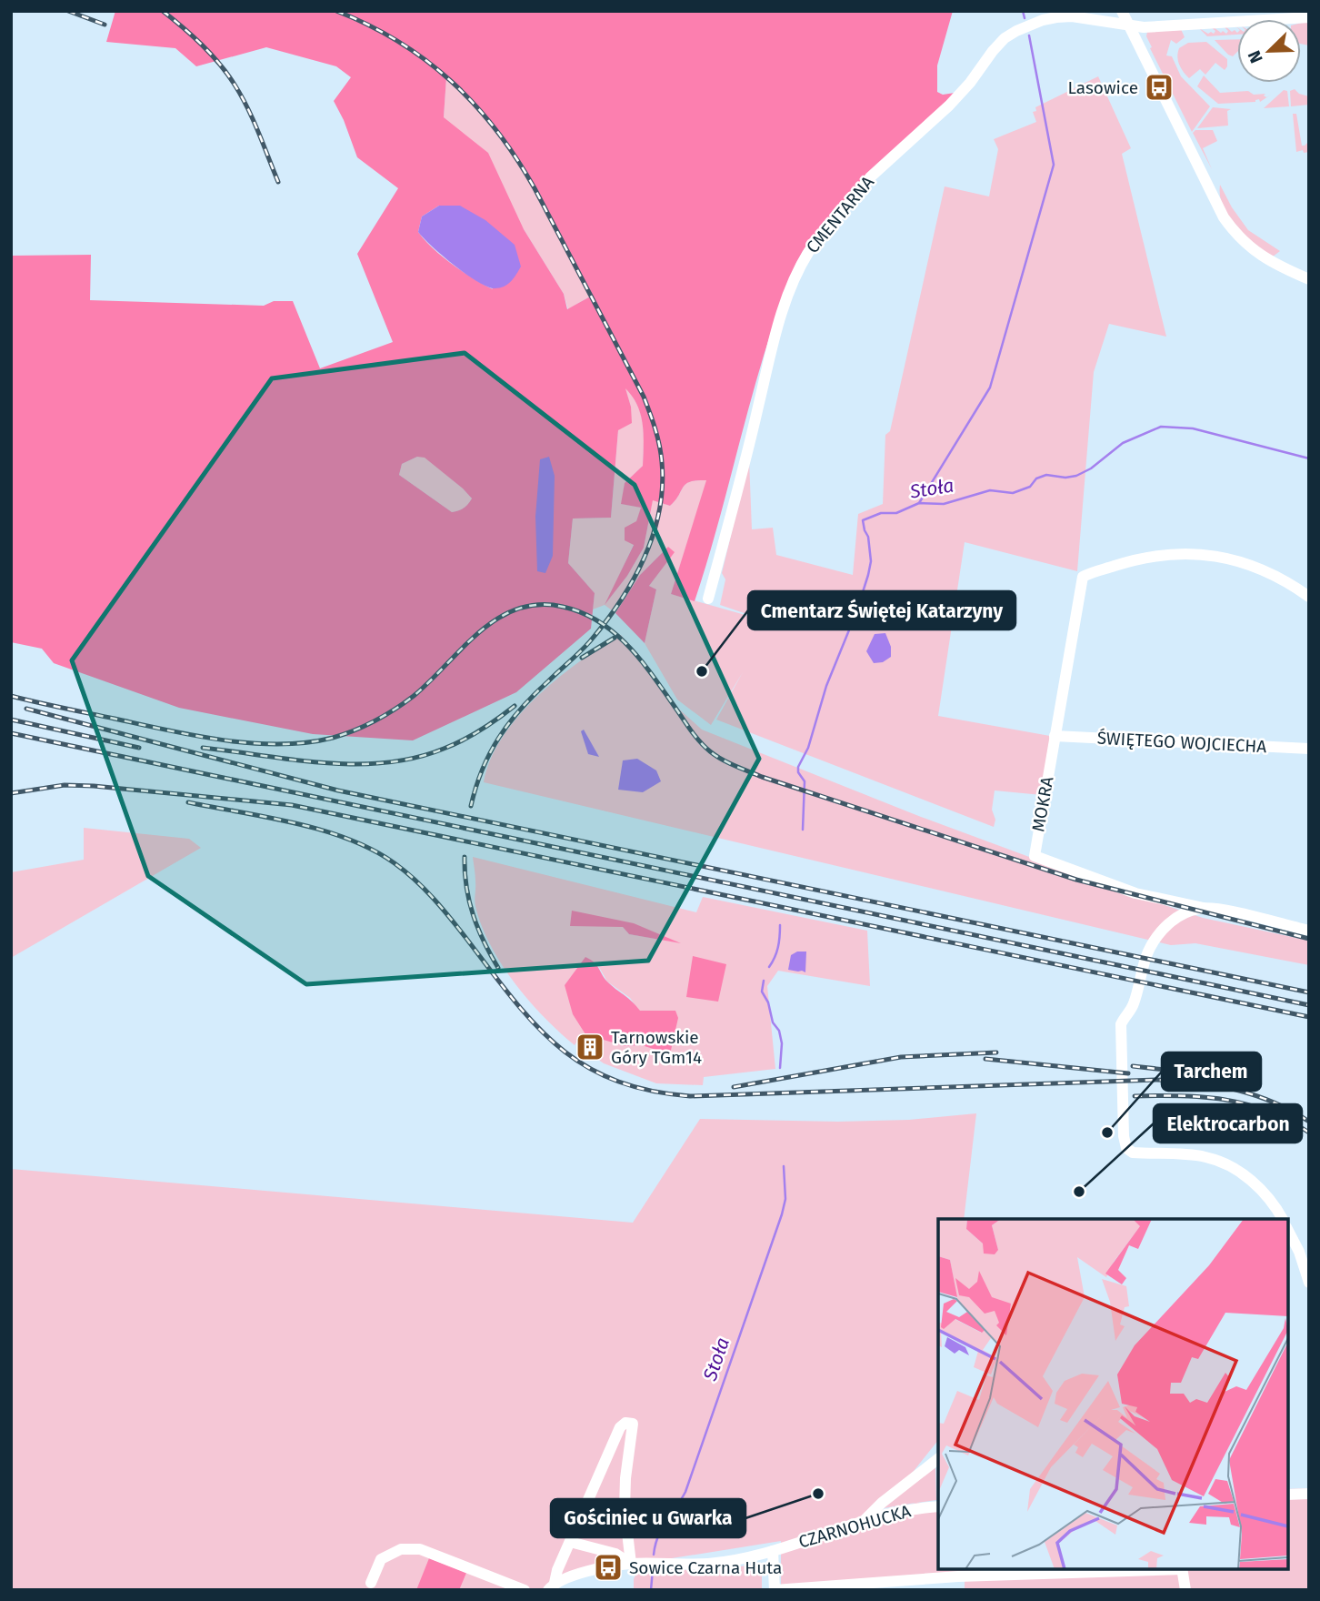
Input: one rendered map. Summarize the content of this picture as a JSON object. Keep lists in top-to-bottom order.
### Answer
{
  "streets": {
    "street": [
      "CMENTARNA",
      "ŚWIĘTEGO WOJCIECHA",
      "MOKRA",
      "CZARNOHUCKA"
    ]
  },
  "crossings": [
    ["ŚWIĘTEGO WOJCIECHA", "MOKRA"]
  ],
  "water": ["Stoła"],
  "places": {
    "bus stop": ["Lasowice", "Sowice Czarna Huta"],
    "other": [
      "Cmentarz Świętej Katarzyny",
      "Tarchem",
      "Elektrocarbon",
      "Gościniec u Gwarka"
    ],
    "building": ["Tarnowskie Góry TGm14"]
  },
  "north": "bottom left"
}
